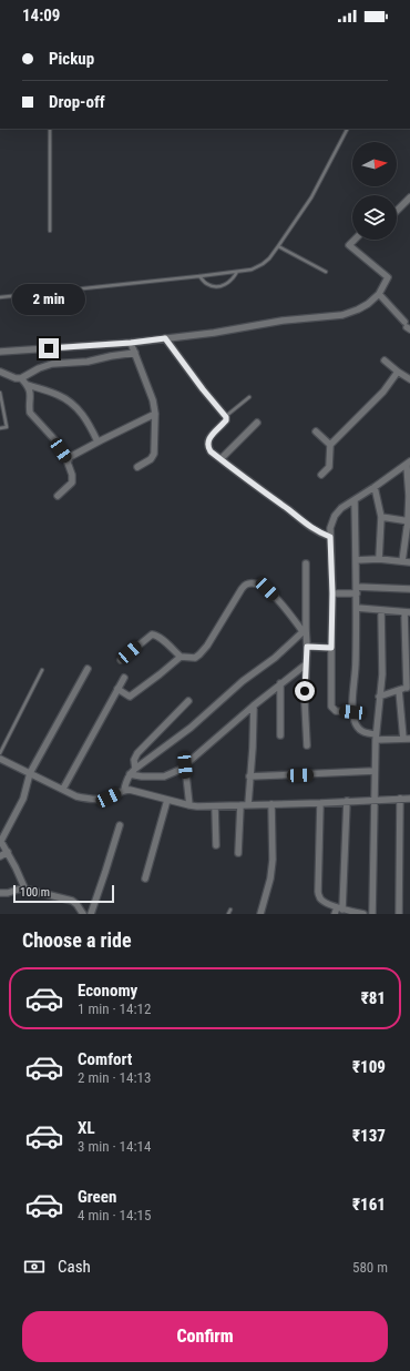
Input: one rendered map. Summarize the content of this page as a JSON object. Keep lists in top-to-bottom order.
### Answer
{
  "scale_bar": "100 m",
  "north": "right",
  "page": {
    "status": "14:09",
    "banner": ["Pickup", "Drop-off"],
    "bubble": "2 min",
    "scale": "100 m",
    "heading": "Choose a ride",
    "list": [
      {
        "name": "Economy",
        "note": "1 min · 14:12",
        "value": "₹81"
      },
      {
        "name": "Comfort",
        "note": "2 min · 14:13",
        "value": "₹109"
      },
      {
        "name": "XL",
        "note": "3 min · 14:14",
        "value": "₹137"
      },
      {
        "name": "Green",
        "note": "4 min · 14:15",
        "value": "₹161"
      }
    ],
    "pay": ["Cash", "580 m"],
    "buttons": "Confirm"
  }
}
